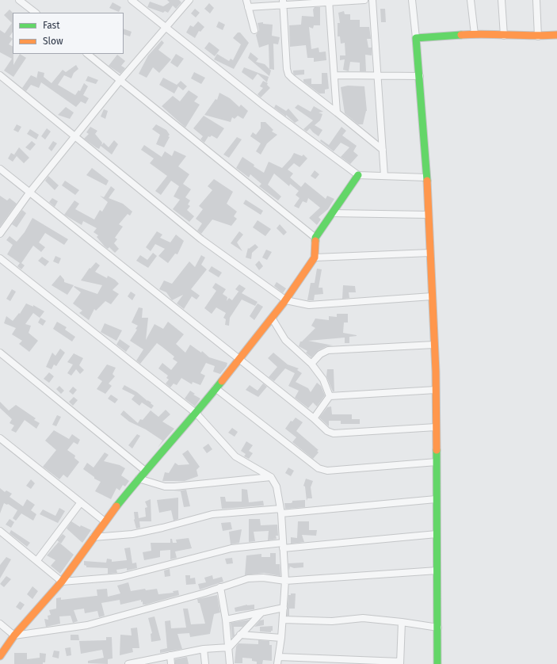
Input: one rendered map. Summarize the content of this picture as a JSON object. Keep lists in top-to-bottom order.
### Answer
{
  "legend": ["Fast", "Slow"]
}
